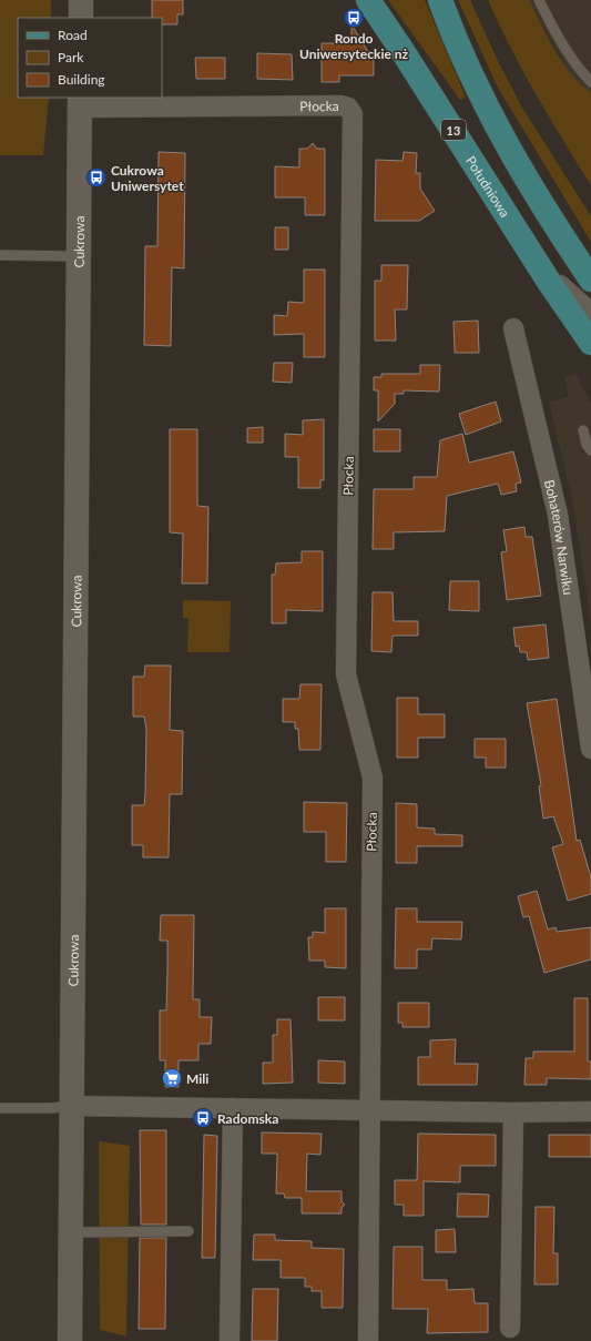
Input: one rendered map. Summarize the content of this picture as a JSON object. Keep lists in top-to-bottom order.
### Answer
{
  "streets": {
    "main road": ["13", "Południowa"],
    "street": ["Płocka", "Cukrowa", "Bohaterów Narwiku"]
  },
  "crossings": [
    ["Płocka", "Cukrowa"]
  ],
  "places": {
    "bus stop": ["Rondo Uniwersyteckie nż", "Cukrowa Uniwersytet", "Radomska"],
    "supermarket": ["Mili"]
  },
  "legend": ["Road", "Park", "Building"]
}
